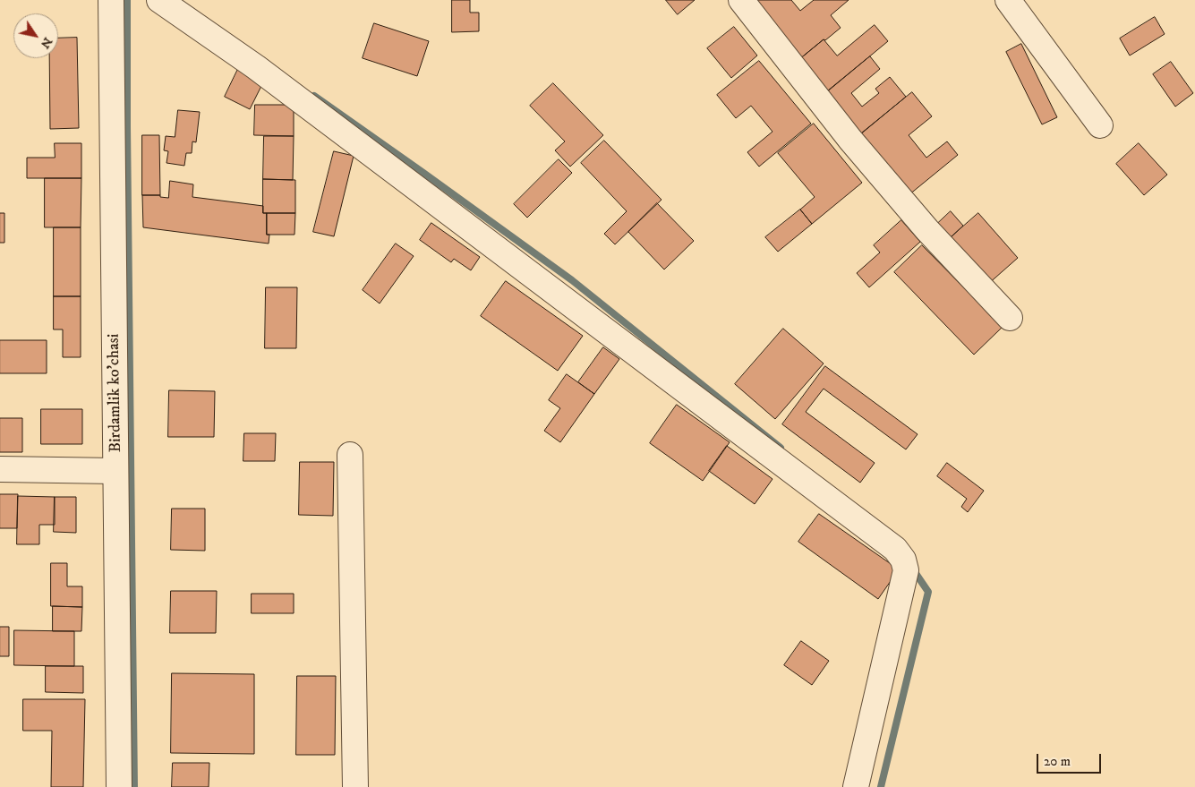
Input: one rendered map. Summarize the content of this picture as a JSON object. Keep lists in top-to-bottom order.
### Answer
{
  "streets": {
    "street": ["Birdamlik ko'chasi"]
  },
  "scale_bar": "20 m",
  "north": "bottom right"
}
